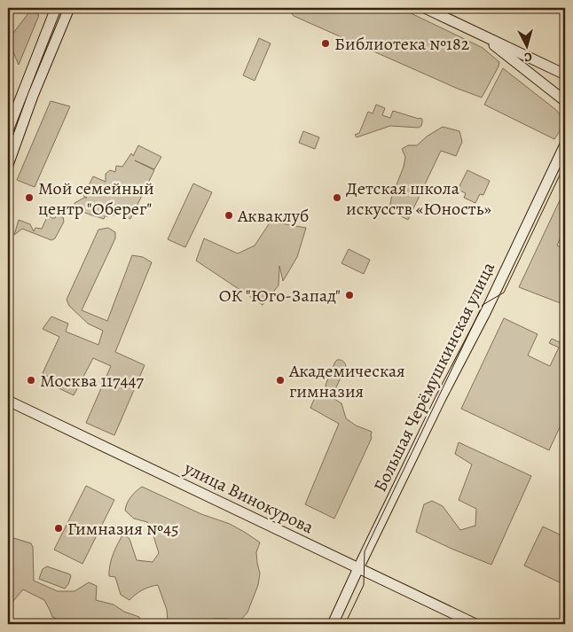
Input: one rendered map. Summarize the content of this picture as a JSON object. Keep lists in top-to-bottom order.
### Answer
{
  "streets": {
    "main road": ["Большая Черёмушкинская улица", "улица Винокурова"]
  },
  "crossings": [
    ["Большая Черёмушкинская улица", "улица Винокурова"]
  ],
  "places": [
    "Библиотека №182",
    "Мой семейный центр \"Оберег\"",
    "Детская школа искусств «Юность»",
    "Акваклуб",
    "ОК \"Юго-Запад\"",
    "Москва 117447",
    "Академическая гимназия",
    "Гимназия №45"
  ],
  "north": "bottom"
}
